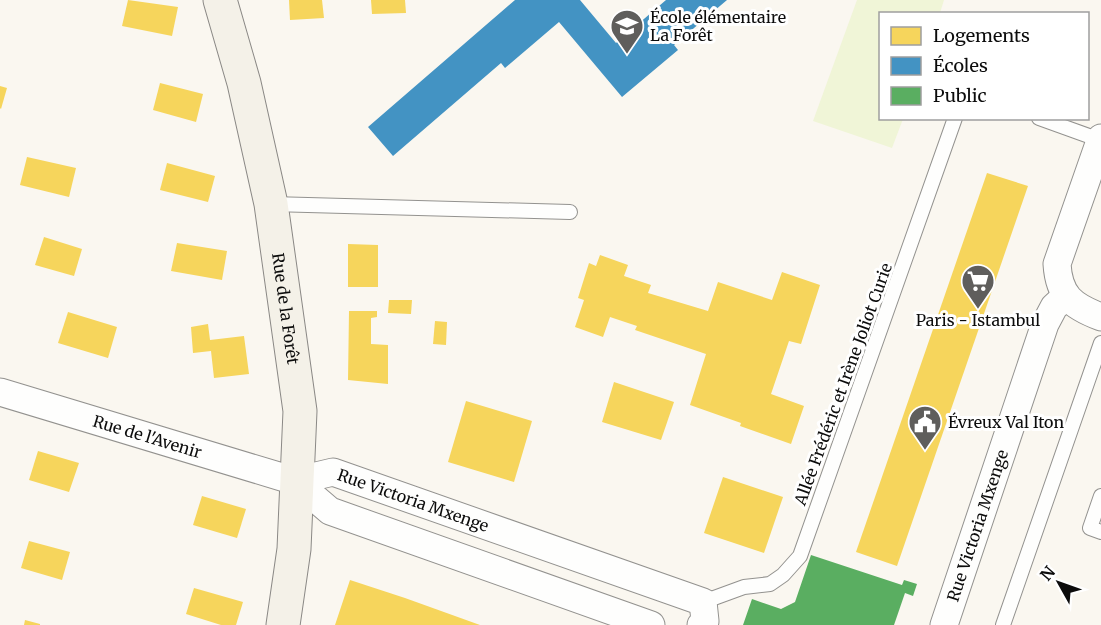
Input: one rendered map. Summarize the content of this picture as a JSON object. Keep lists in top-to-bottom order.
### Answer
{
  "streets": {
    "street": ["Rue de la Forêt", "Rue de l'Avenir", "Rue Victoria Mxenge"],
    "lane": ["Allée Frédéric et Irène Joliot Curie"]
  },
  "crossings": [
    ["Rue de la Forêt", "Rue de l'Avenir"],
    ["Rue de la Forêt", "Rue Victoria Mxenge"],
    ["Allée Frédéric et Irène Joliot Curie", "Rue Victoria Mxenge"],
    ["Rue de l'Avenir", "Rue Victoria Mxenge"]
  ],
  "places": {
    "school or university": ["École élémentaire La Forêt"],
    "supermarket": ["Paris - Istambul"],
    "public building": ["Évreux Val Iton"]
  },
  "legend": ["Logements", "Écoles", "Public"],
  "north": "top left"
}
